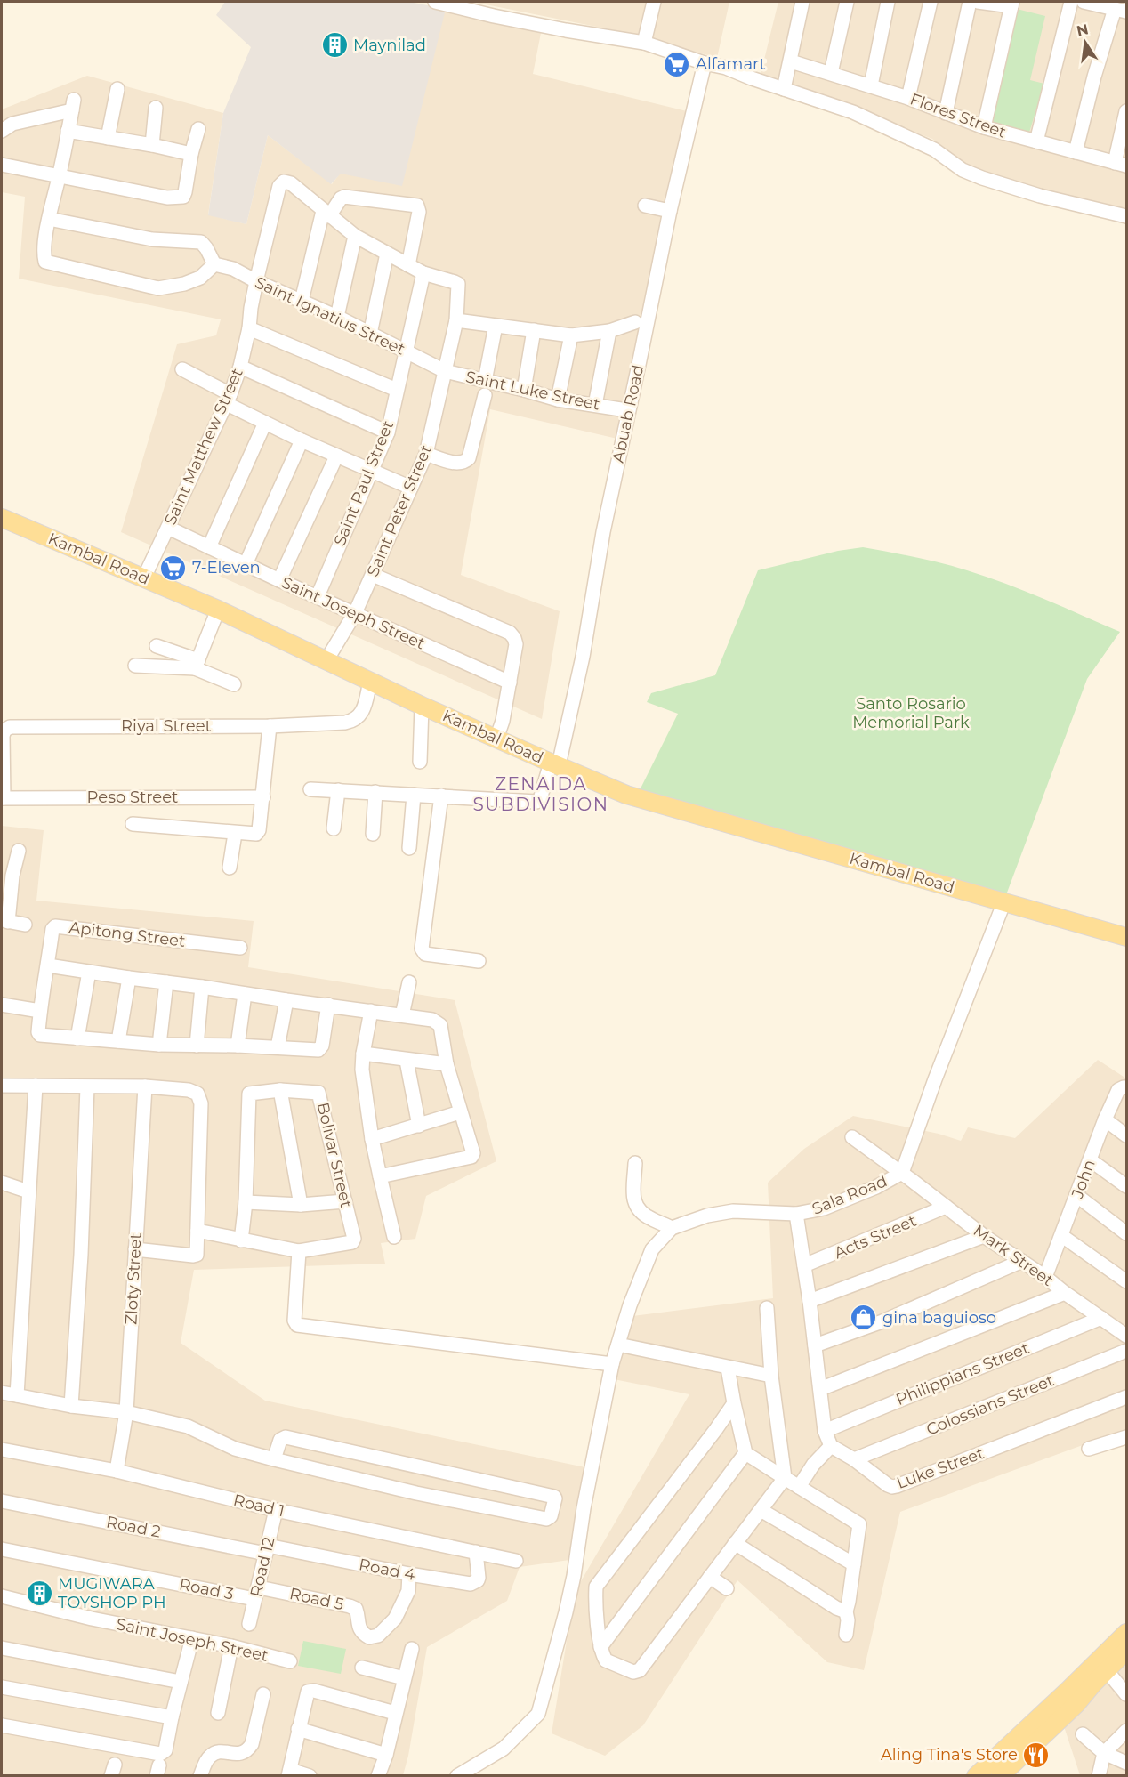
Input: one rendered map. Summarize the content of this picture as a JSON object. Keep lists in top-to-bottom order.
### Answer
{
  "streets": {
    "main road": ["Kambal Road"],
    "street": [
      "Flores Street",
      "Saint Ignatius Street",
      "Saint Luke Street",
      "Abuab Road",
      "Saint Matthew Street",
      "Saint Paul Street",
      "Saint Peter Street",
      "Saint Joseph Street",
      "Riyal Street",
      "Peso Street",
      "Apitong Street",
      "Bolivar Street",
      "John",
      "Sala Road",
      "Acts Street",
      "Mark Street",
      "Zloty Street",
      "Philippians Street",
      "Colossians Street",
      "Luke Street",
      "Road 1",
      "Road 2",
      "Road 12",
      "Road 4",
      "Road 3",
      "Road 5"
    ]
  },
  "crossings": [
    ["Saint Ignatius Street", "Saint Luke Street"],
    ["Saint Ignatius Street", "Saint Matthew Street"],
    ["Saint Ignatius Street", "Saint Paul Street"],
    ["Saint Ignatius Street", "Saint Peter Street"],
    ["Saint Luke Street", "Saint Peter Street"],
    ["Abuab Road", "Kambal Road"],
    ["Saint Matthew Street", "Kambal Road"],
    ["Saint Matthew Street", "Saint Joseph Street"],
    ["Saint Paul Street", "Saint Peter Street"],
    ["Saint Paul Street", "Saint Joseph Street"],
    ["Saint Peter Street", "Kambal Road"],
    ["Saint Peter Street", "Saint Joseph Street"],
    ["Kambal Road", "Riyal Street"],
    ["Kambal Road", "Sala Road"],
    ["Riyal Street", "Peso Street"],
    ["John", "Mark Street"],
    ["Sala Road", "Mark Street"],
    ["Acts Street", "Mark Street"],
    ["Mark Street", "Philippians Street"],
    ["Zloty Street", "Road 1"],
    ["Colossians Street", "Luke Street"],
    ["Road 1", "Road 12"],
    ["Road 1", "Road 4"],
    ["Road 2", "Road 12"],
    ["Road 2", "Road 4"],
    ["Road 12", "Road 4"],
    ["Road 12", "Road 3"],
    ["Road 12", "Road 5"],
    ["Road 4", "Road 5"],
    ["Road 3", "Road 5"]
  ],
  "districts": ["ZENAIDA SUBDIVISION"],
  "parks": ["Santo Rosario Memorial Park"],
  "places": {
    "building": ["Maynilad", "MUGIWARA TOYSHOP PH"],
    "supermarket": ["Alfamart", "7-Eleven"],
    "shop": ["gina baguioso"],
    "restaurant": ["Aling Tina's Store"]
  },
  "north": "top"
}
